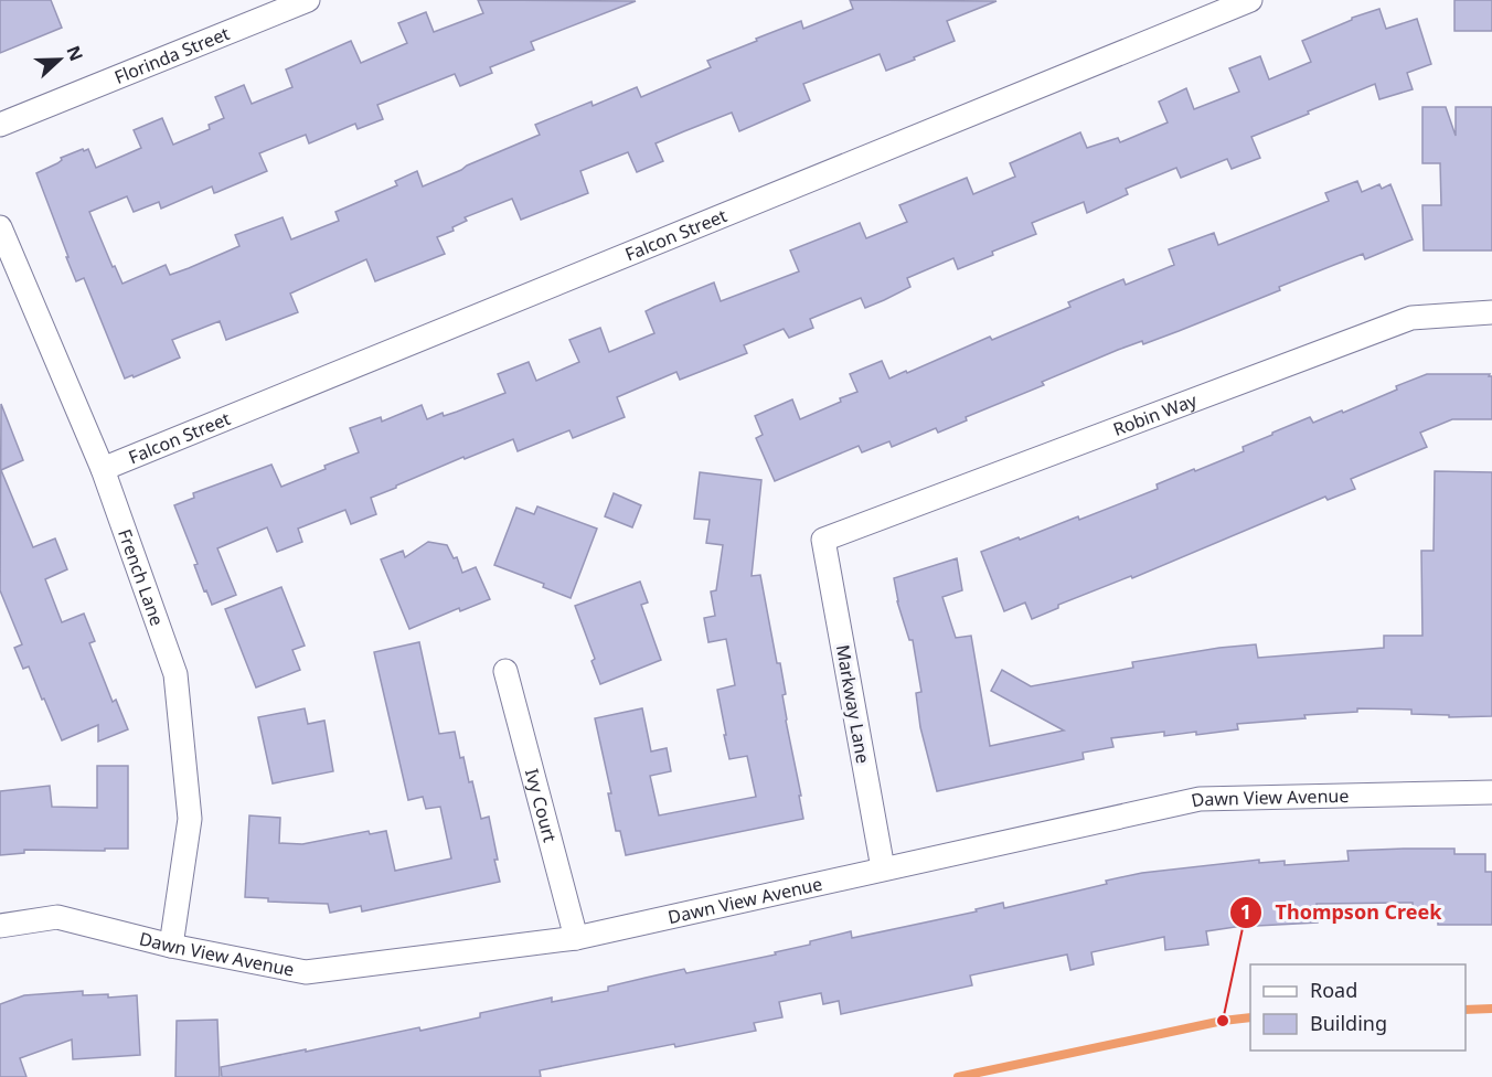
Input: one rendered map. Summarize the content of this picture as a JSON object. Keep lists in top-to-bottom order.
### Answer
{
  "streets": {
    "street": [
      "Florinda Street",
      "Falcon Street",
      "Robin Way",
      "French Lane",
      "Markway Lane",
      "Dawn View Avenue",
      "Ivy Court"
    ]
  },
  "crossings": [
    ["Falcon Street", "French Lane"],
    ["Robin Way", "Markway Lane"],
    ["French Lane", "Dawn View Avenue"],
    ["Markway Lane", "Dawn View Avenue"],
    ["Dawn View Avenue", "Ivy Court"]
  ],
  "places": ["Thompson Creek"],
  "legend": ["Road", "Building"],
  "north": "right"
}
